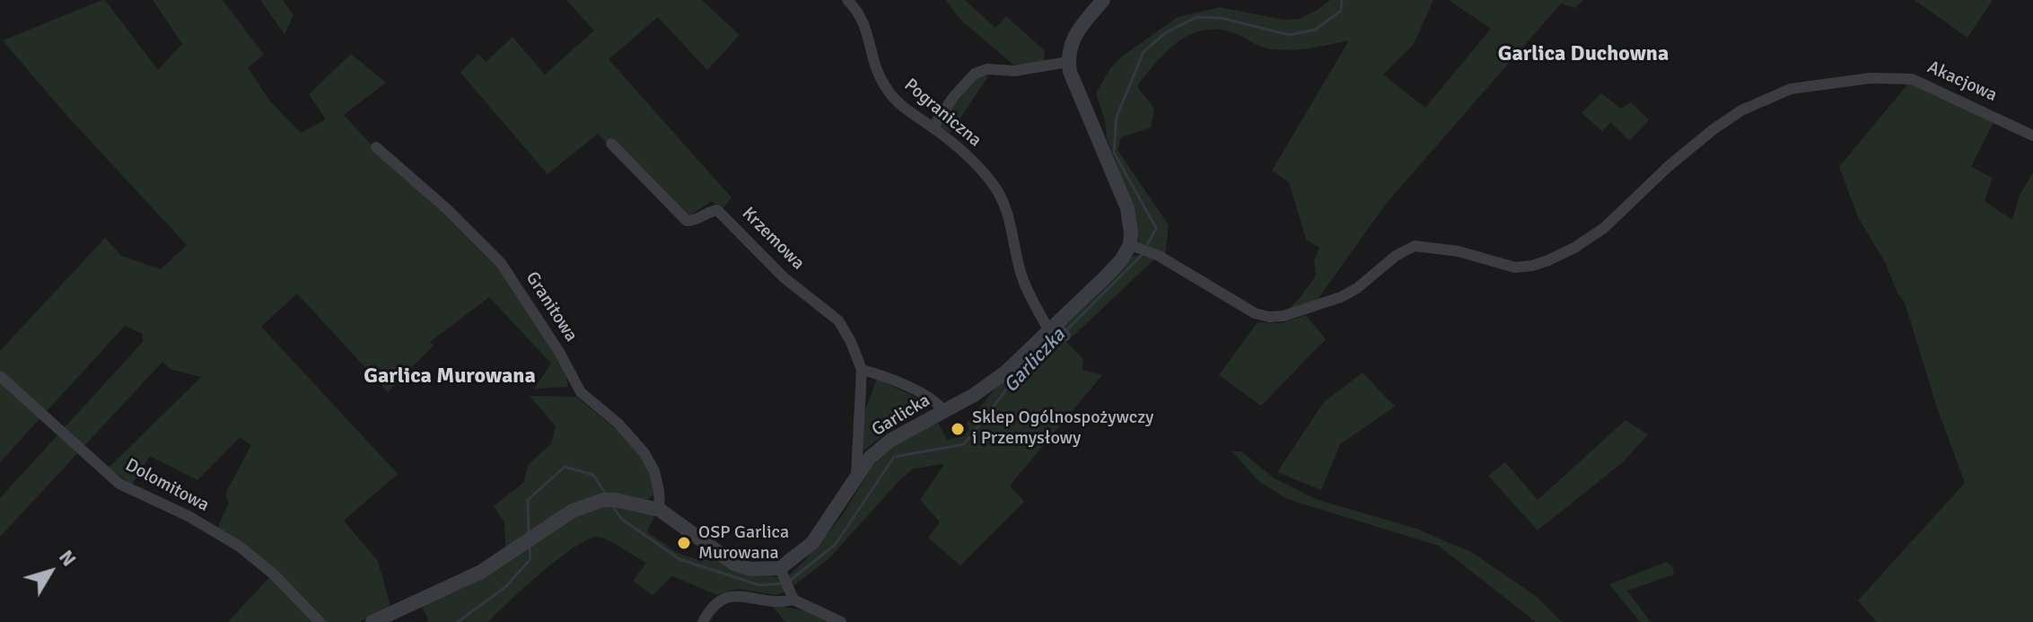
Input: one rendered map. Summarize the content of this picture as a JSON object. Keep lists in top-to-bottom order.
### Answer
{
  "streets": {
    "street": [
      "Akacjowa",
      "Pograniczna",
      "Krzemowa",
      "Granitowa",
      "Garlicka",
      "Dolomitowa"
    ]
  },
  "crossings": [
    ["Akacjowa", "Garlicka"],
    ["Pograniczna", "Garlicka"],
    ["Krzemowa", "Garlicka"]
  ],
  "districts": ["Garlica Duchowna", "Garlica Murowana"],
  "water": ["Garliczka"],
  "places": ["Sklep Ogólnospożywczy i Przemysłowy", "OSP Garlica Murowana"],
  "north": "top right"
}
